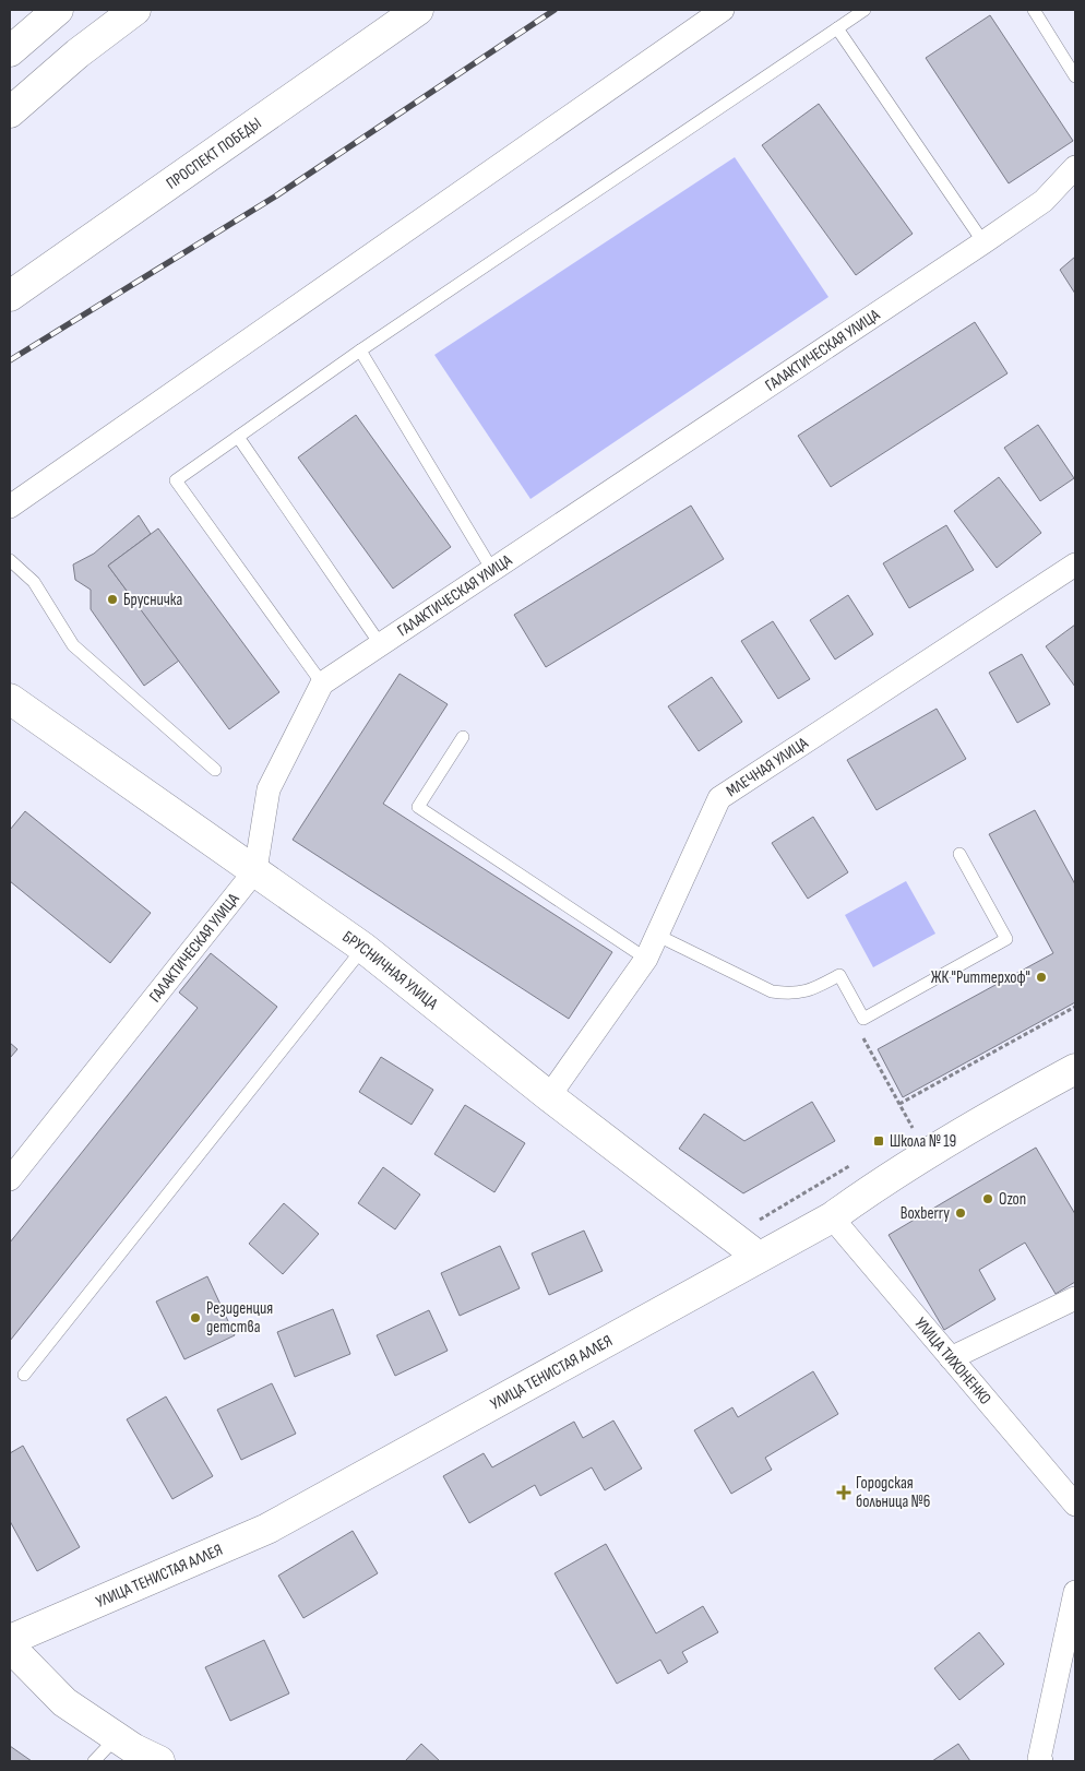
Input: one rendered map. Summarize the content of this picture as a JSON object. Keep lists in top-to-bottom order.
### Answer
{
  "streets": {
    "street": [
      "ПРОСПЕКТ ПОБЕДЫ",
      "ГАЛАКТИЧЕСКАЯ УЛИЦА",
      "МЛЕЧНАЯ УЛИЦА",
      "БРУСНИЧНАЯ УЛИЦА",
      "УЛИЦА ТИХОНЕНКО",
      "УЛИЦА ТЕНИСТАЯ АЛЛЕЯ"
    ]
  },
  "crossings": [
    ["ГАЛАКТИЧЕСКАЯ УЛИЦА", "БРУСНИЧНАЯ УЛИЦА"],
    ["МЛЕЧНАЯ УЛИЦА", "БРУСНИЧНАЯ УЛИЦА"],
    ["БРУСНИЧНАЯ УЛИЦА", "УЛИЦА ТЕНИСТАЯ АЛЛЕЯ"],
    ["УЛИЦА ТИХОНЕНКО", "УЛИЦА ТЕНИСТАЯ АЛЛЕЯ"]
  ],
  "places": {
    "other": [
      "Брусничка",
      "ЖК \"Риттерхоф\"",
      "Ozon",
      "Boxberry",
      "Резиденция детства"
    ],
    "transit": ["Школа № 19"],
    "health": ["Городская больница №6"]
  }
}
